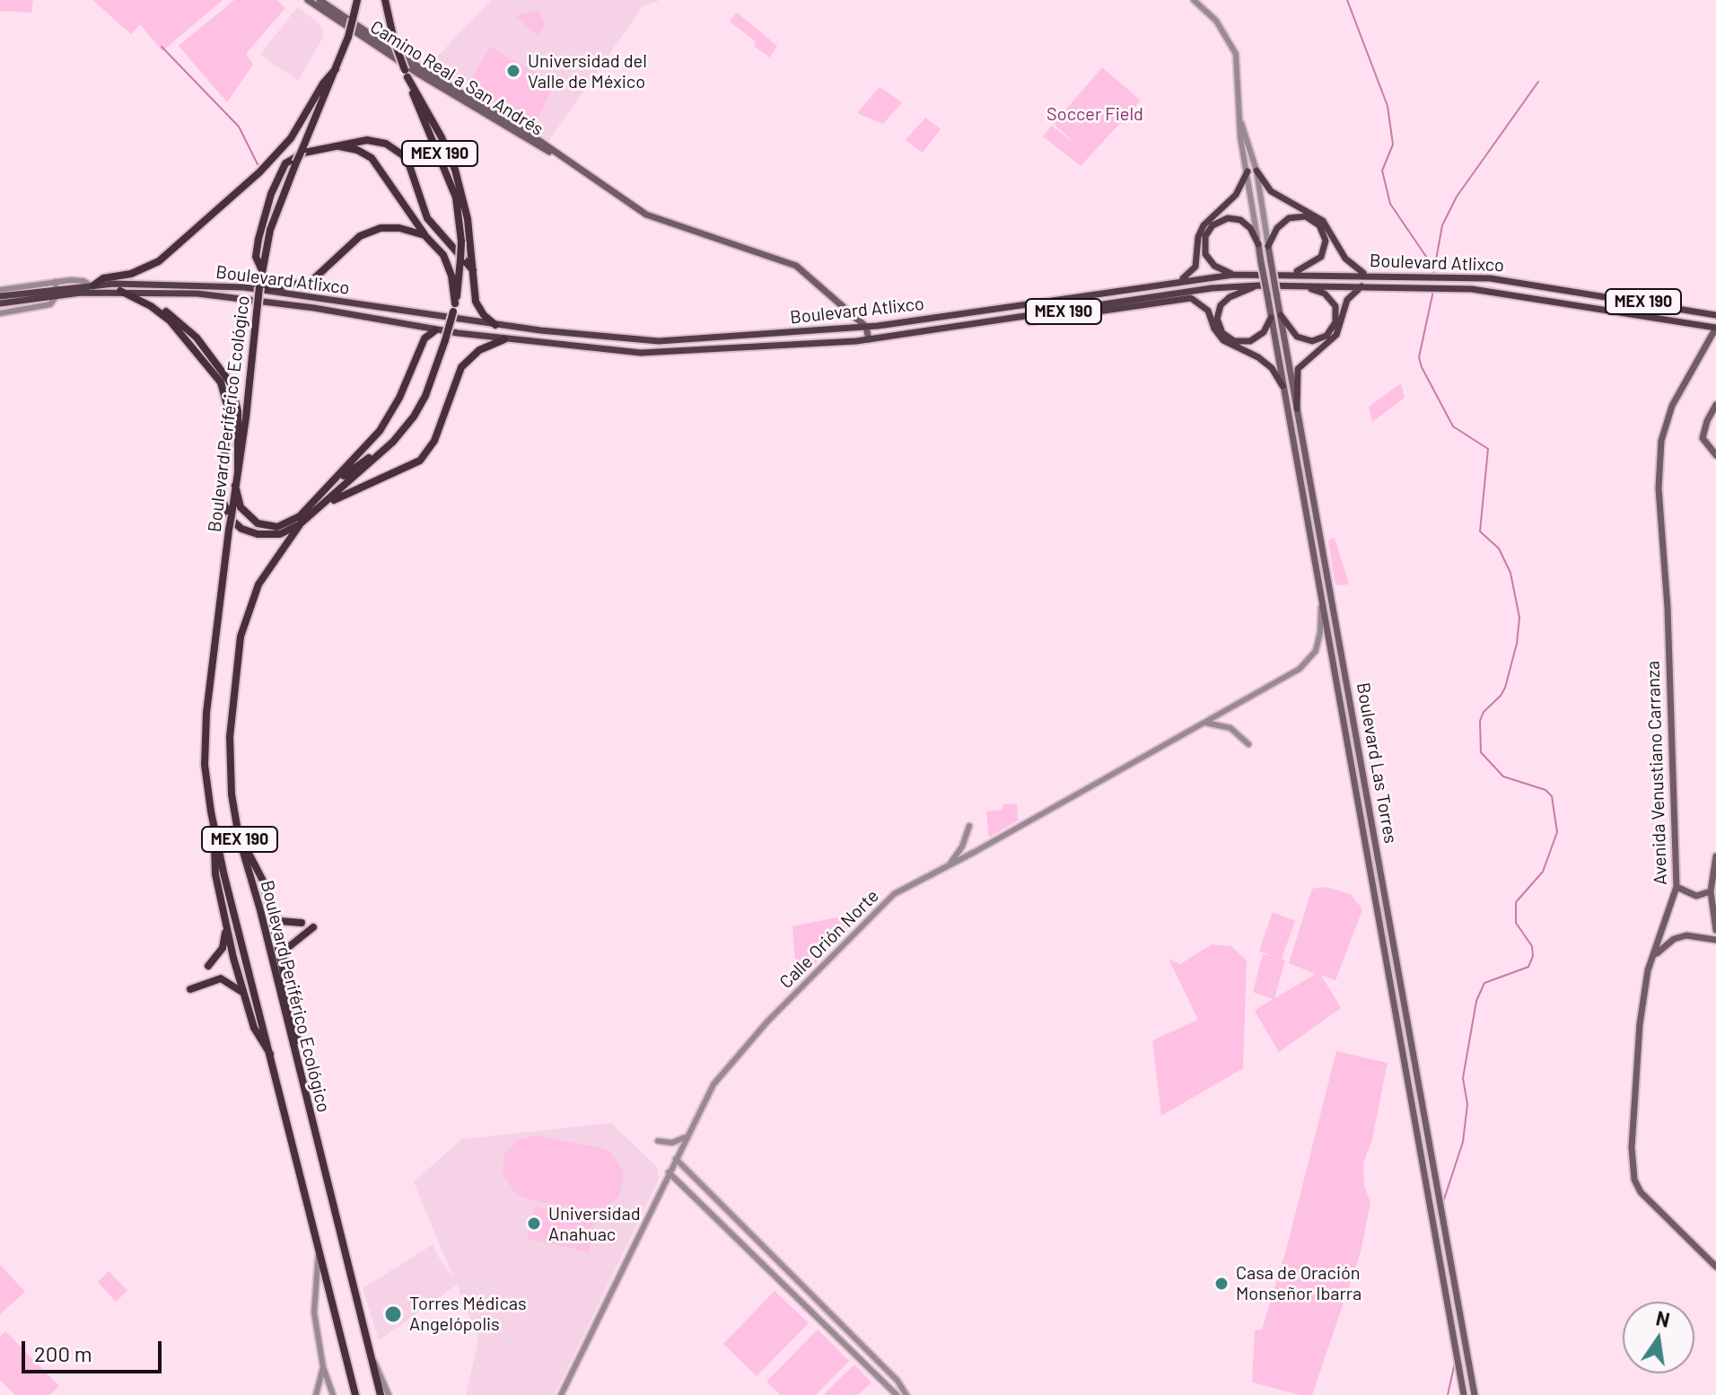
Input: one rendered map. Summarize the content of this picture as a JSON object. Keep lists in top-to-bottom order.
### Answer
{
  "streets": {
    "highway": ["MEX 190", "Boulevard Periférico Ecológico"],
    "main road": [
      "Camino Real a San Andrés",
      "Boulevard Atlixco",
      "Boulevard Las Torres",
      "Avenida Venustiano Carranza"
    ],
    "street": ["Calle Orión Norte"]
  },
  "crossings": [
    ["Camino Real a San Andrés", "Boulevard Atlixco"],
    ["MEX 190", "Boulevard Atlixco"],
    ["Boulevard Atlixco", "Avenida Venustiano Carranza"],
    ["Boulevard Las Torres", "Calle Orión Norte"]
  ],
  "parks": ["Soccer Field"],
  "places": [
    "Universidad del Valle de México",
    "Universidad Anahuac",
    "Casa de Oración Monseñor Ibarra",
    "Torres Médicas Angelópolis"
  ],
  "scale_bar": "200 m",
  "north": "top"
}
